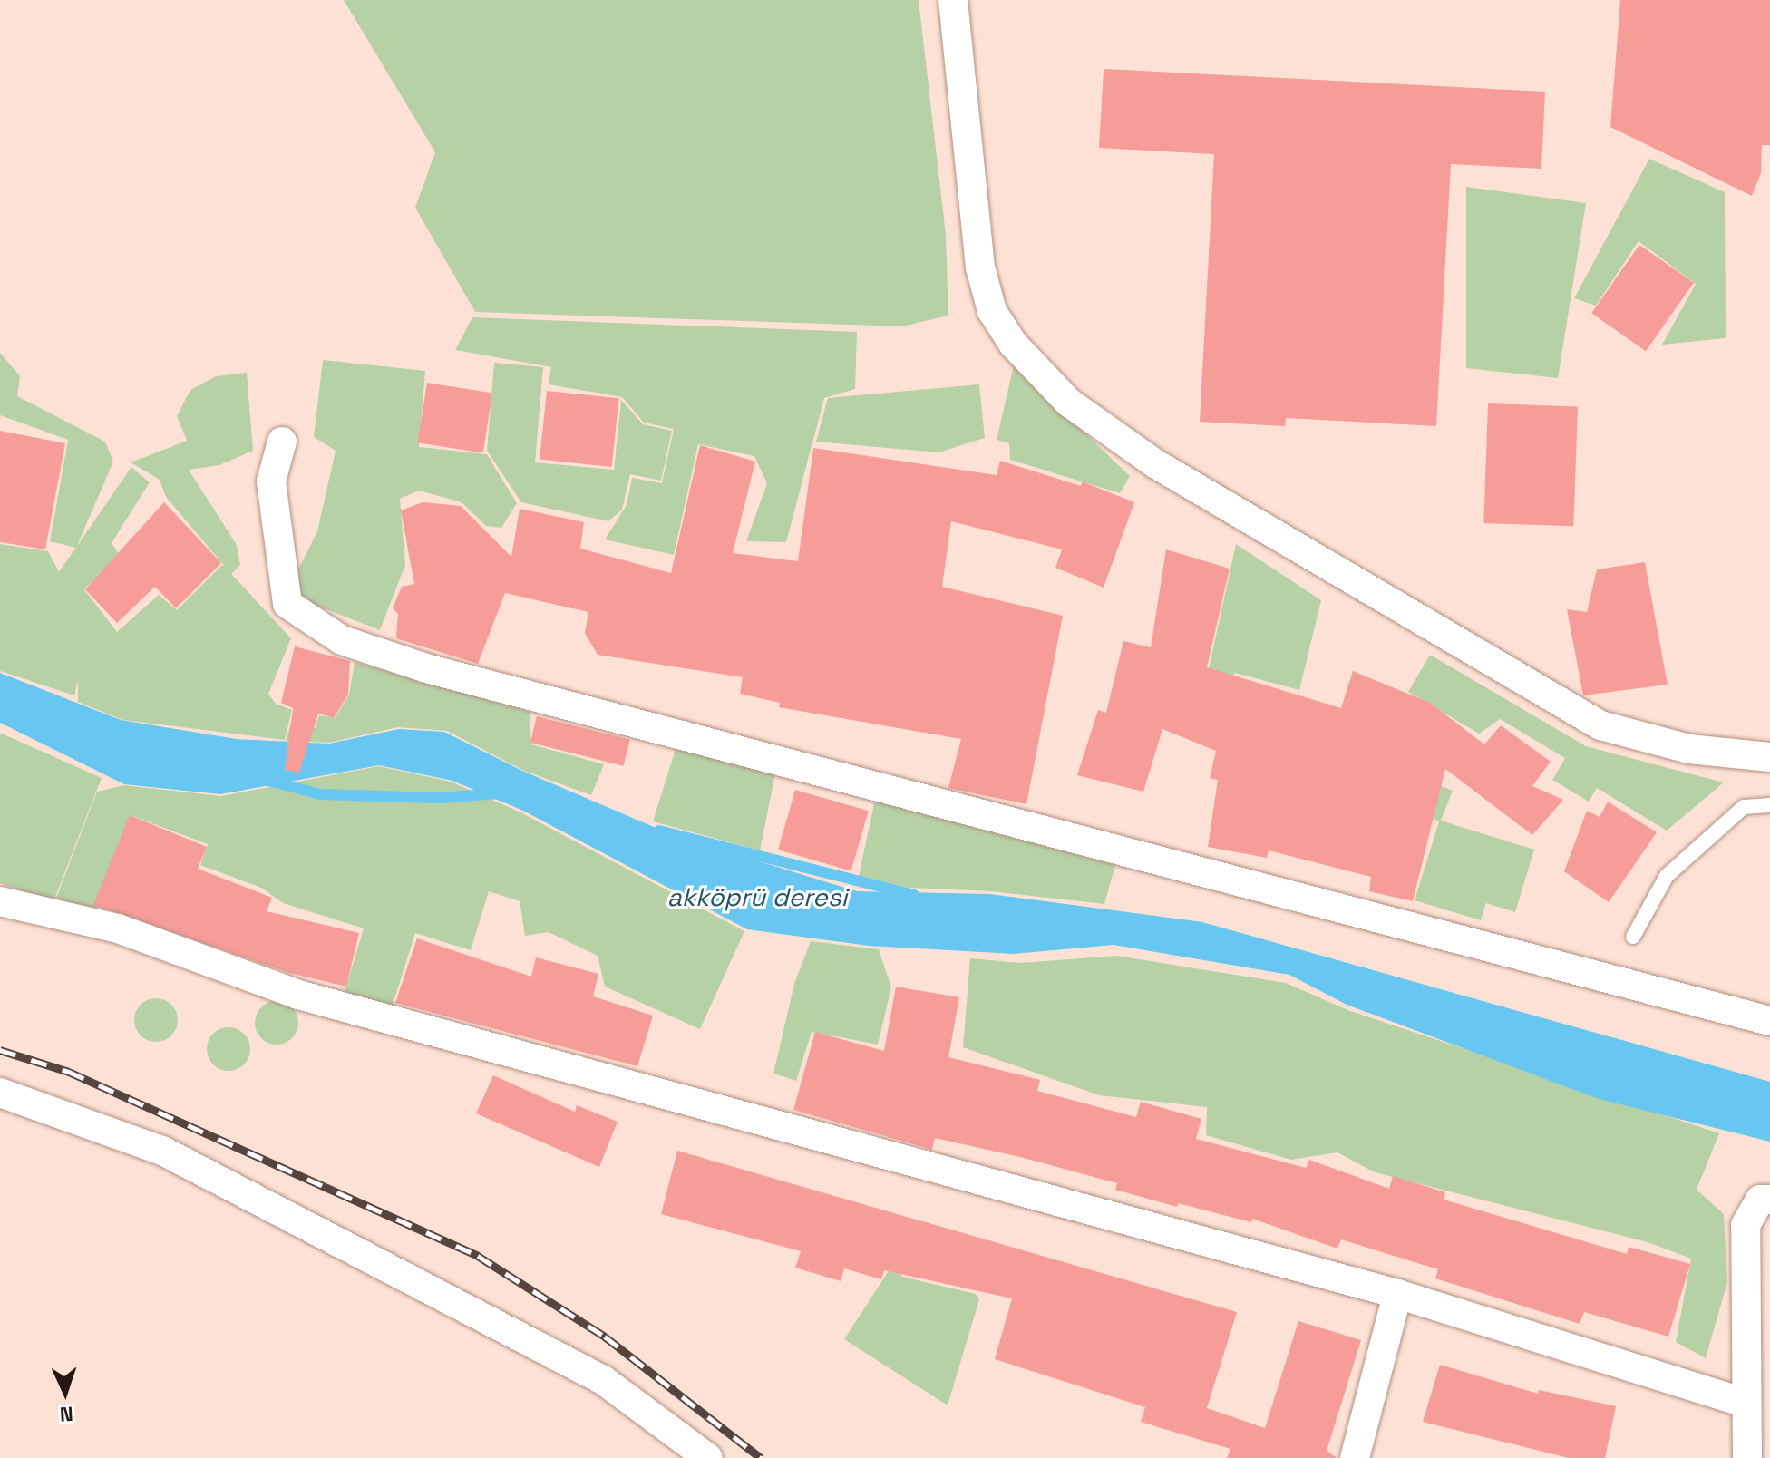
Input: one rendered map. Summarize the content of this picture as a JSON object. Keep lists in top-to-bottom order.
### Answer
{
  "water": ["akköprü deresi"],
  "north": "bottom"
}
